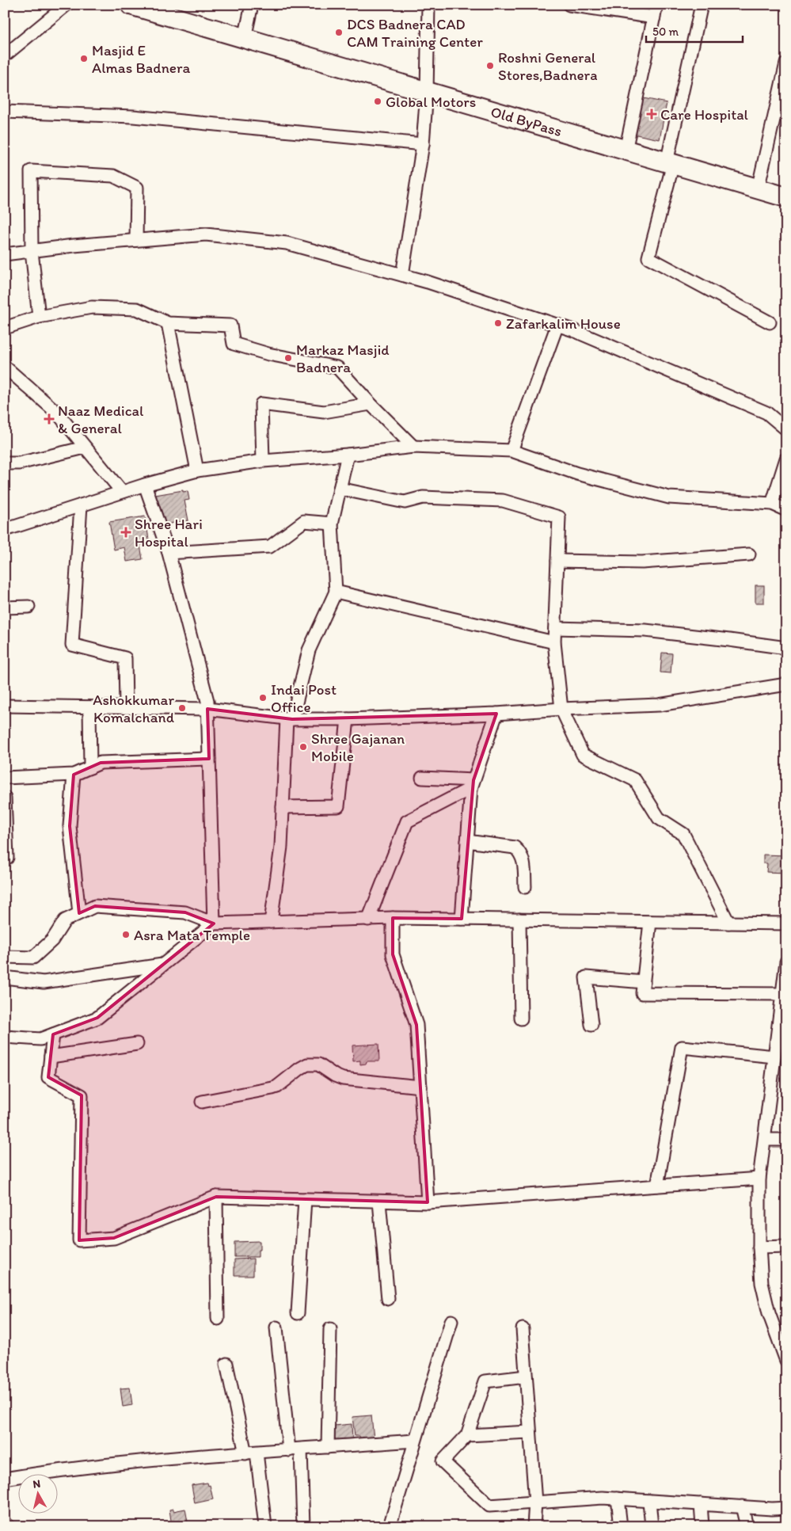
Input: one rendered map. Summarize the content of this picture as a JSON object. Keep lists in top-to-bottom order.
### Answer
{
  "streets": {
    "highway": ["Old ByPass"]
  },
  "places": {
    "other": [
      "DCS Badnera CAD CAM Training Center",
      "Masjid E Almas Badnera",
      "Roshni General Stores,Badnera",
      "Global Motors",
      "Zafarkalim House",
      "Markaz Masjid Badnera",
      "Indai Post Office",
      "Ashokkumar Komalchand",
      "Shree Gajanan Mobile",
      "Asra Mata Temple"
    ],
    "health": ["Care Hospital", "Naaz Medical & General", "Shree Hari Hospital"]
  },
  "scale_bar": "50 m",
  "north": "top"
}
